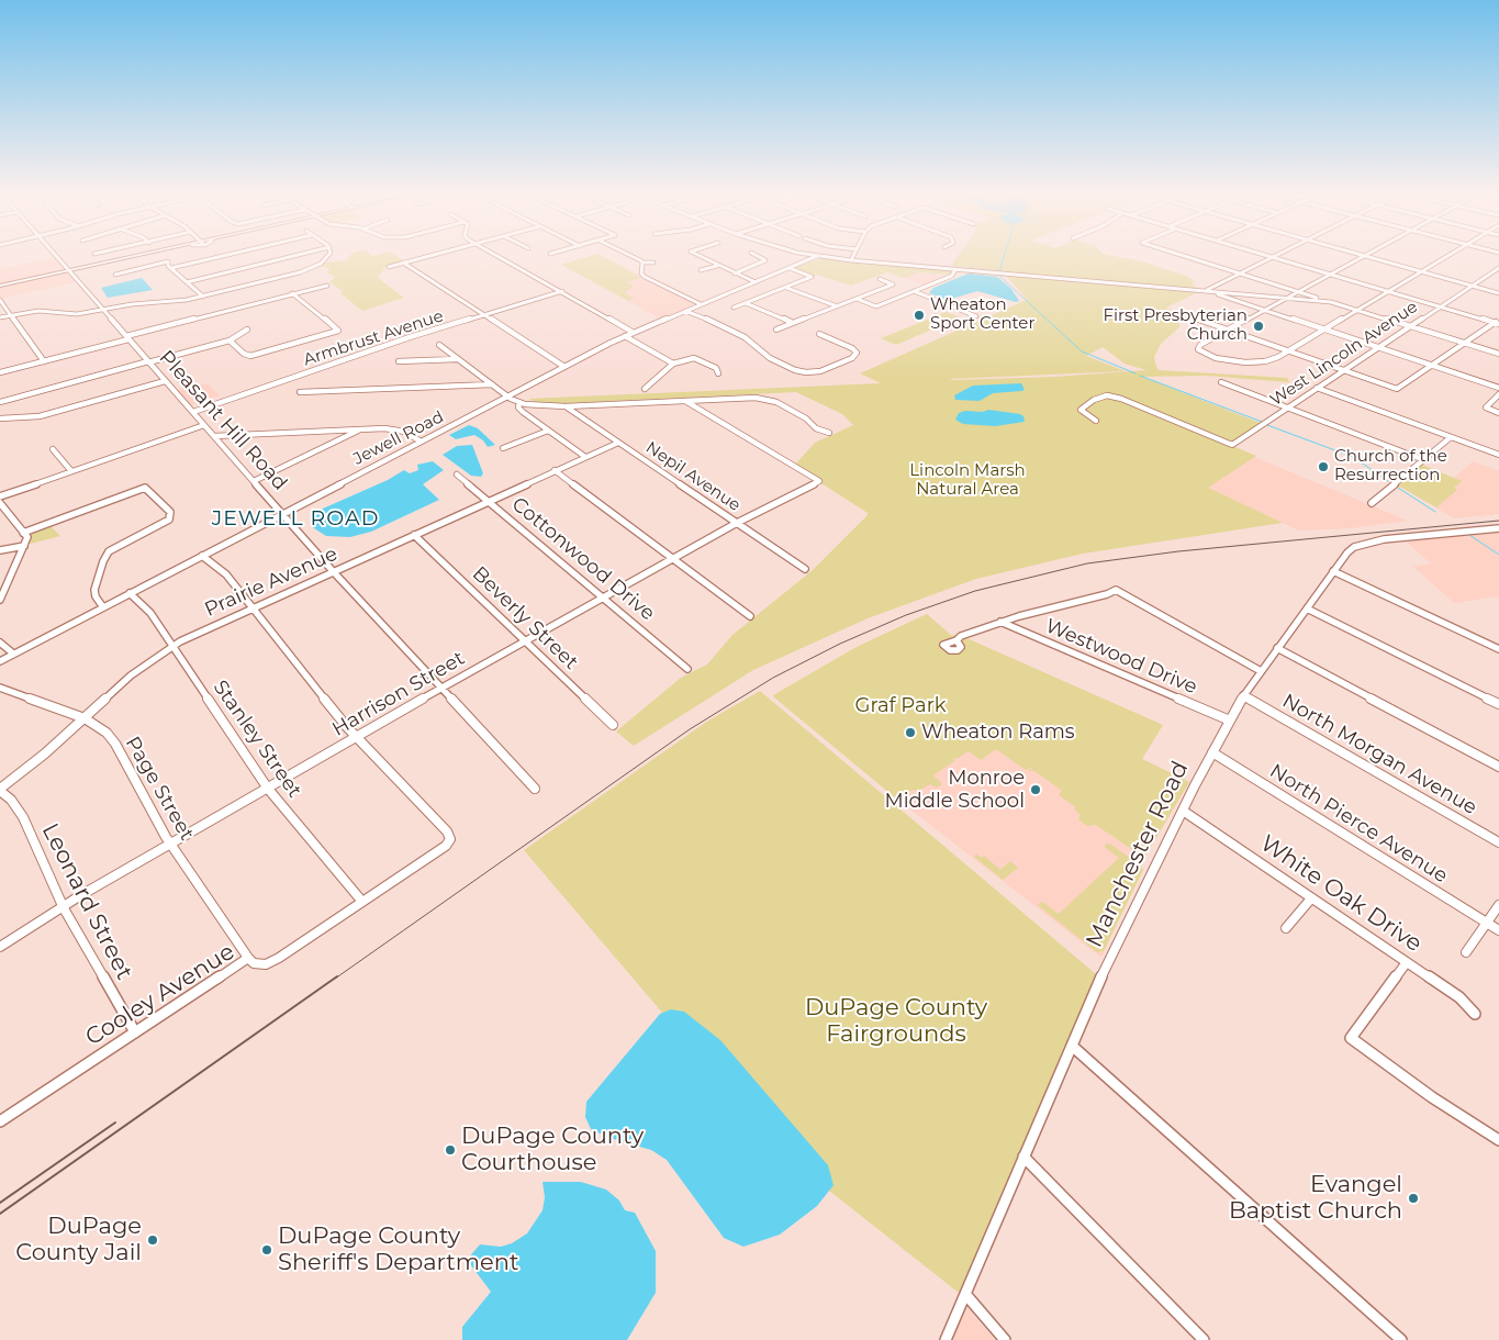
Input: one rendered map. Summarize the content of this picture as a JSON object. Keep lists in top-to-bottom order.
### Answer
{
  "streets": {
    "street": [
      "Armbrust Avenue",
      "West Lincoln Avenue",
      "Pleasant Hill Road",
      "Jewell Road",
      "Nepil Avenue",
      "Cottonwood Drive",
      "Prairie Avenue",
      "Beverly Street",
      "Westwood Drive",
      "Harrison Street",
      "Stanley Street",
      "North Morgan Avenue",
      "Page Street",
      "North Pierce Avenue",
      "Manchester Road",
      "White Oak Drive",
      "Leonard Street",
      "Cooley Avenue"
    ]
  },
  "crossings": [
    ["Armbrust Avenue", "Pleasant Hill Road"],
    ["Pleasant Hill Road", "Jewell Road"],
    ["Pleasant Hill Road", "Prairie Avenue"],
    ["Pleasant Hill Road", "Harrison Street"],
    ["Jewell Road", "Stanley Street"],
    ["Nepil Avenue", "Prairie Avenue"],
    ["Nepil Avenue", "Harrison Street"],
    ["Cottonwood Drive", "Prairie Avenue"],
    ["Cottonwood Drive", "Harrison Street"],
    ["Prairie Avenue", "Beverly Street"],
    ["Prairie Avenue", "Stanley Street"],
    ["Prairie Avenue", "Page Street"],
    ["Prairie Avenue", "Leonard Street"],
    ["Beverly Street", "Harrison Street"],
    ["Westwood Drive", "Manchester Road"],
    ["Harrison Street", "Stanley Street"],
    ["Harrison Street", "Page Street"],
    ["Harrison Street", "Leonard Street"],
    ["Harrison Street", "Cooley Avenue"],
    ["Stanley Street", "Cooley Avenue"],
    ["North Morgan Avenue", "Manchester Road"],
    ["Page Street", "Cooley Avenue"],
    ["North Pierce Avenue", "Manchester Road"],
    ["Manchester Road", "White Oak Drive"],
    ["Leonard Street", "Cooley Avenue"]
  ],
  "districts": ["JEWELL ROAD"],
  "parks": ["Lincoln Marsh Natural Area", "Graf Park", "DuPage County Fairgrounds"],
  "places": [
    "Wheaton Sport Center",
    "First Presbyterian Church",
    "Church of the Resurrection",
    "Wheaton Rams",
    "Monroe Middle School",
    "DuPage County Courthouse",
    "Evangel Baptist Church",
    "DuPage County Jail",
    "DuPage County Sheriff's Department"
  ]
}
